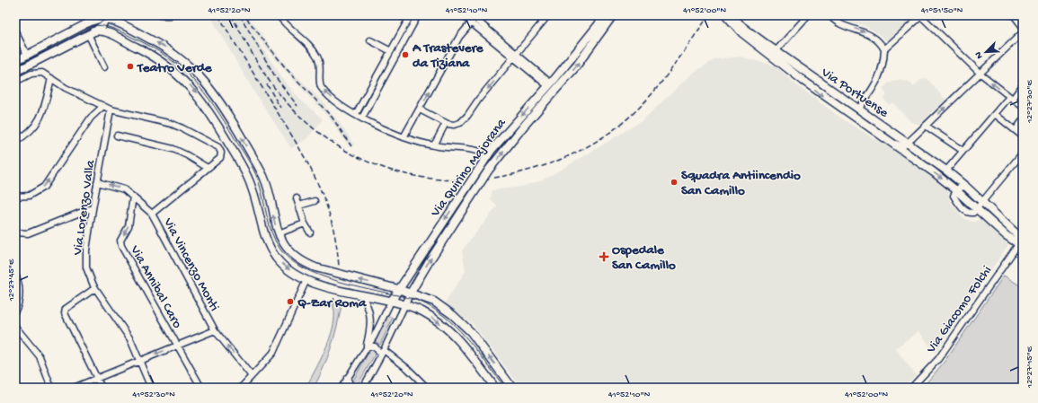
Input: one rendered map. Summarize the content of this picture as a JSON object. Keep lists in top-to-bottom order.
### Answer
{
  "streets": {
    "main road": ["Via Portuense", "Via Quirino Majorana"],
    "street": [
      "Via Lorenzo Valla",
      "Via Vincenzo Monti",
      "Via Annibal Caro",
      "Via Giacomo Folchi"
    ]
  },
  "crossings": [
    ["Via Portuense", "Via Giacomo Folchi"],
    ["Via Lorenzo Valla", "Via Vincenzo Monti"],
    ["Via Vincenzo Monti", "Via Annibal Caro"]
  ],
  "one_way": ["Via Vincenzo Monti", "Via Annibal Caro"],
  "places": {
    "other": [
      "A Trastevere da Tiziana",
      "Teatro Verde",
      "Squadra Antiincendio San Camillo",
      "Q-Zar Roma"
    ],
    "health": ["Ospedale San Camillo"]
  },
  "north": "bottom left",
  "coordinates": [
    "41°52'20\"N",
    "41°52'10\"N",
    "41°52'00\"N",
    "41°51'50\"N",
    "12°27'30\"E",
    "12°27'45\"E",
    "12°27'15\"E",
    "41°52'30\"N"
  ]
}
